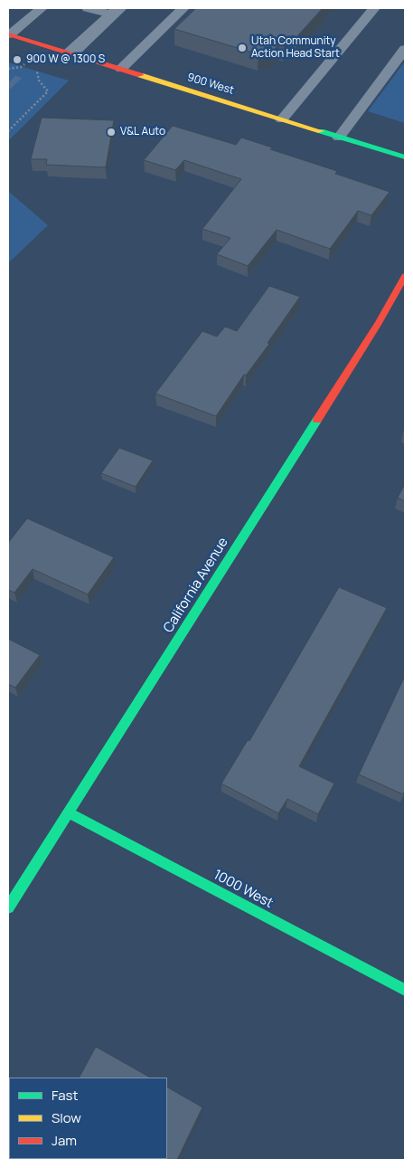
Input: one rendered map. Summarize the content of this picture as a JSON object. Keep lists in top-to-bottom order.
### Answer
{
  "streets": {
    "main road": ["900 West", "California Avenue", "1000 West"]
  },
  "crossings": [
    ["California Avenue", "1000 West"]
  ],
  "places": ["Utah Community Action Head Start", "900 W @ 1300 S", "V&L Auto"],
  "legend": ["Fast", "Slow", "Jam"]
}
